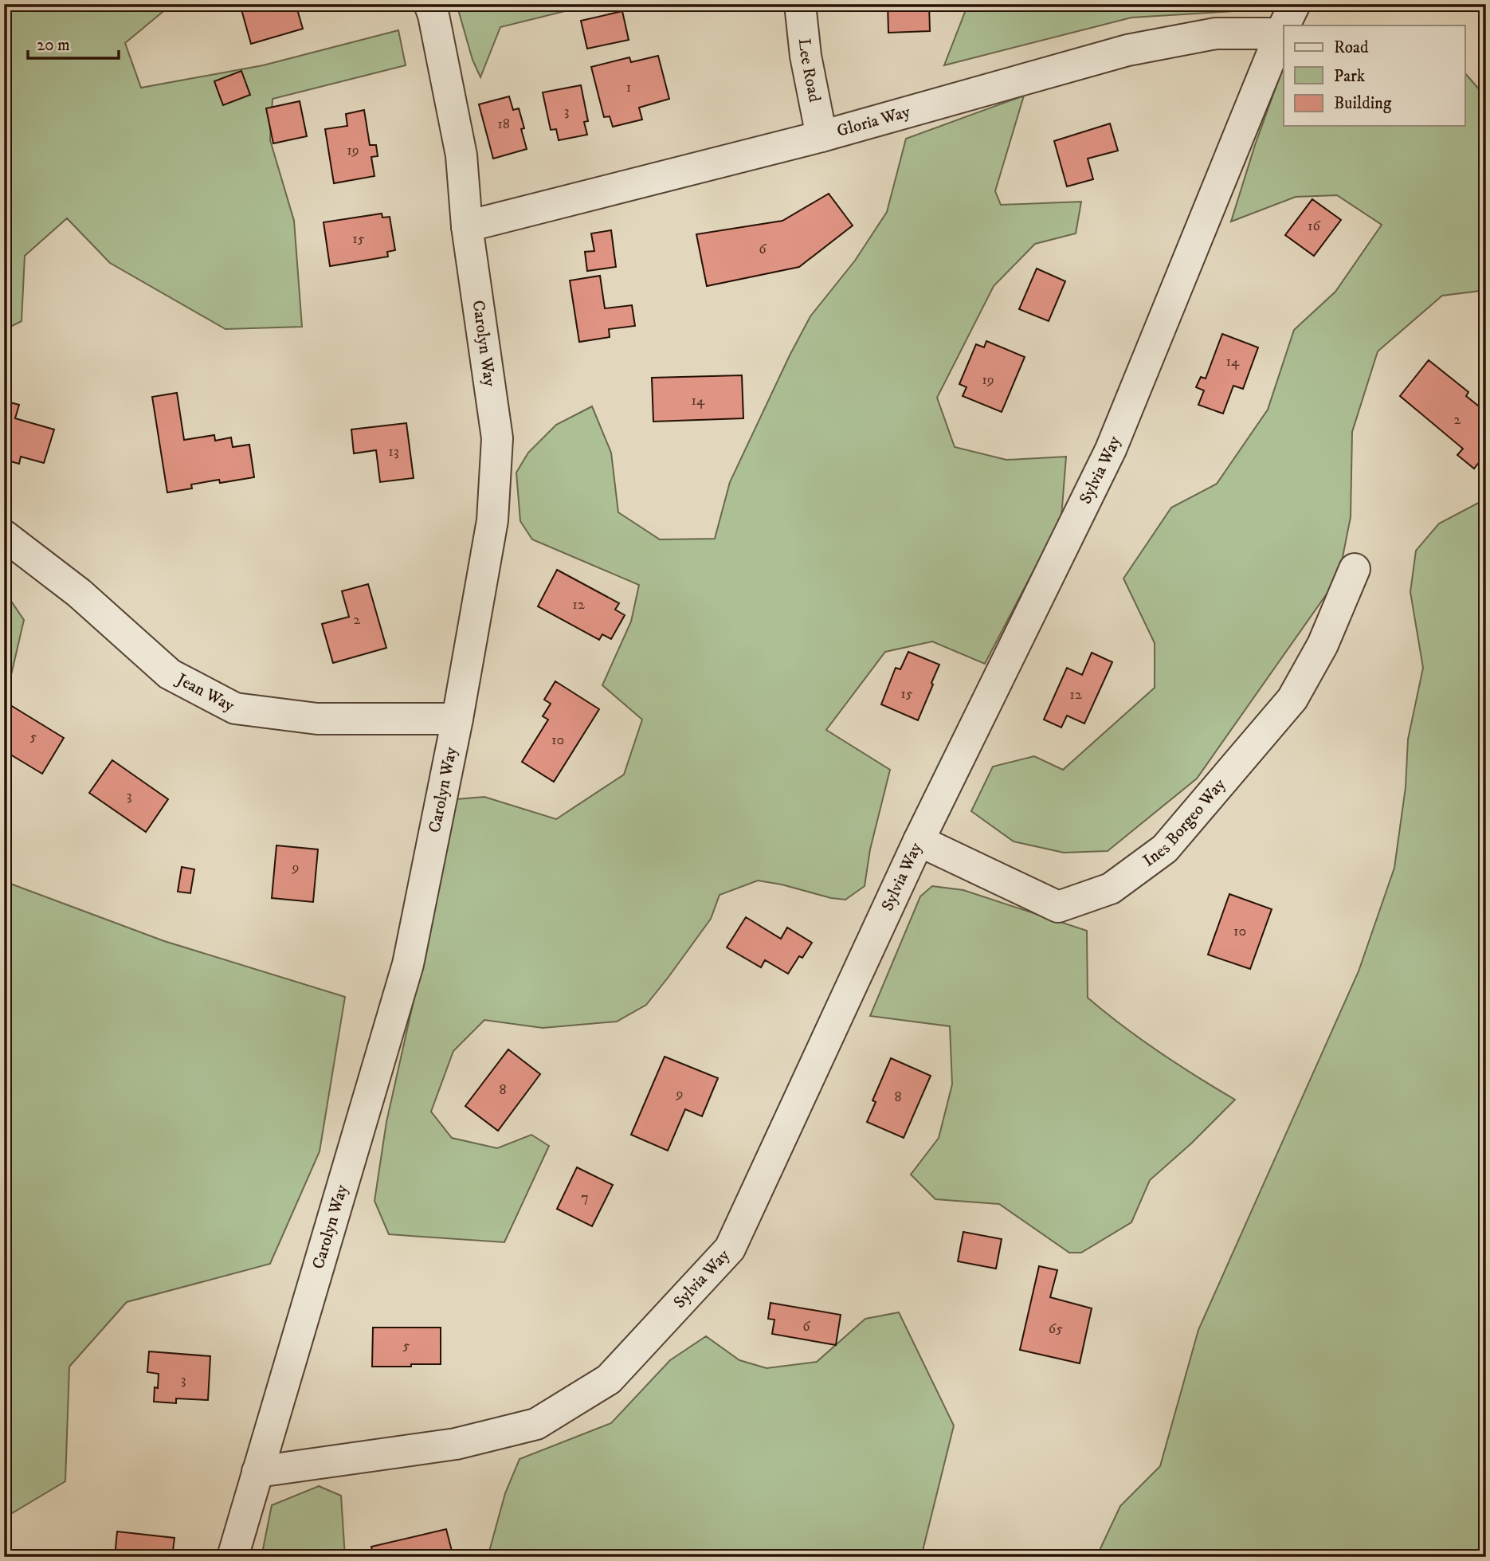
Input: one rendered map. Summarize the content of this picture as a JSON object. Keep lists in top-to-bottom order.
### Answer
{
  "streets": {
    "street": [
      "Lee Road",
      "Gloria Way",
      "Carolyn Way",
      "Sylvia Way",
      "Jean Way",
      "Ines Borgeo Way"
    ]
  },
  "crossings": [
    ["Lee Road", "Gloria Way"],
    ["Gloria Way", "Carolyn Way"],
    ["Gloria Way", "Sylvia Way"],
    ["Carolyn Way", "Sylvia Way"],
    ["Carolyn Way", "Jean Way"],
    ["Sylvia Way", "Ines Borgeo Way"]
  ],
  "house_numbers": [
    "1",
    "3",
    "18",
    "19",
    "16",
    "15",
    "6",
    "14",
    "19",
    "14",
    "2",
    "13",
    "12",
    "2",
    "15",
    "12",
    "5",
    "10",
    "3",
    "9",
    "10",
    "8",
    "9",
    "8",
    "7",
    "6",
    "65",
    "5",
    "3"
  ],
  "legend": ["Road", "Park", "Building"],
  "scale_bar": "20 m"
}
